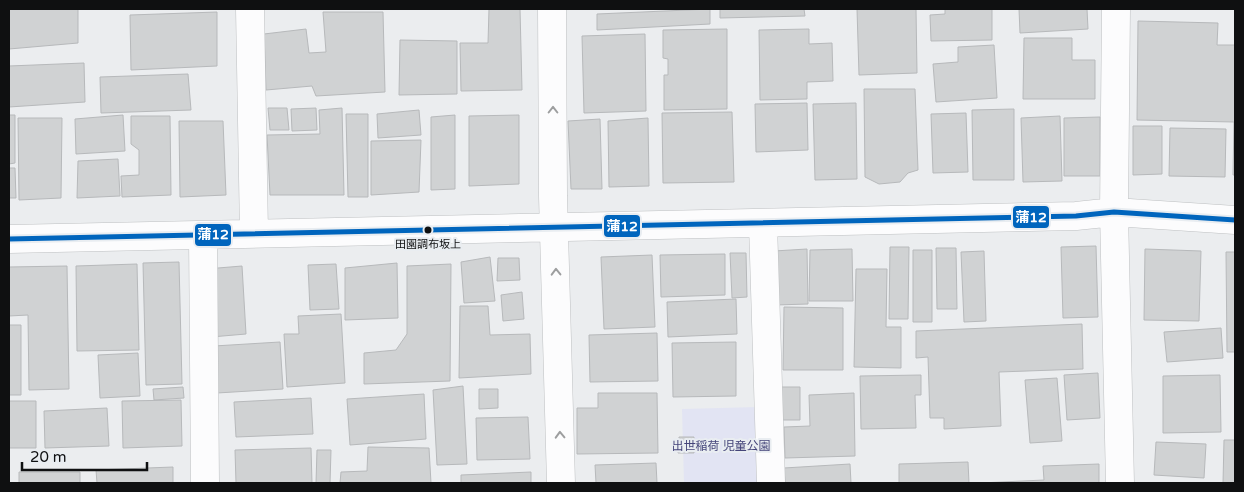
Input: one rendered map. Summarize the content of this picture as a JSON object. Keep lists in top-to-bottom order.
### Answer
{
  "parks": ["出世稲荷 児童公園"],
  "places": ["田園調布坂上"],
  "lines": ["transit line 蒲12"],
  "scale_bar": "20 m"
}
